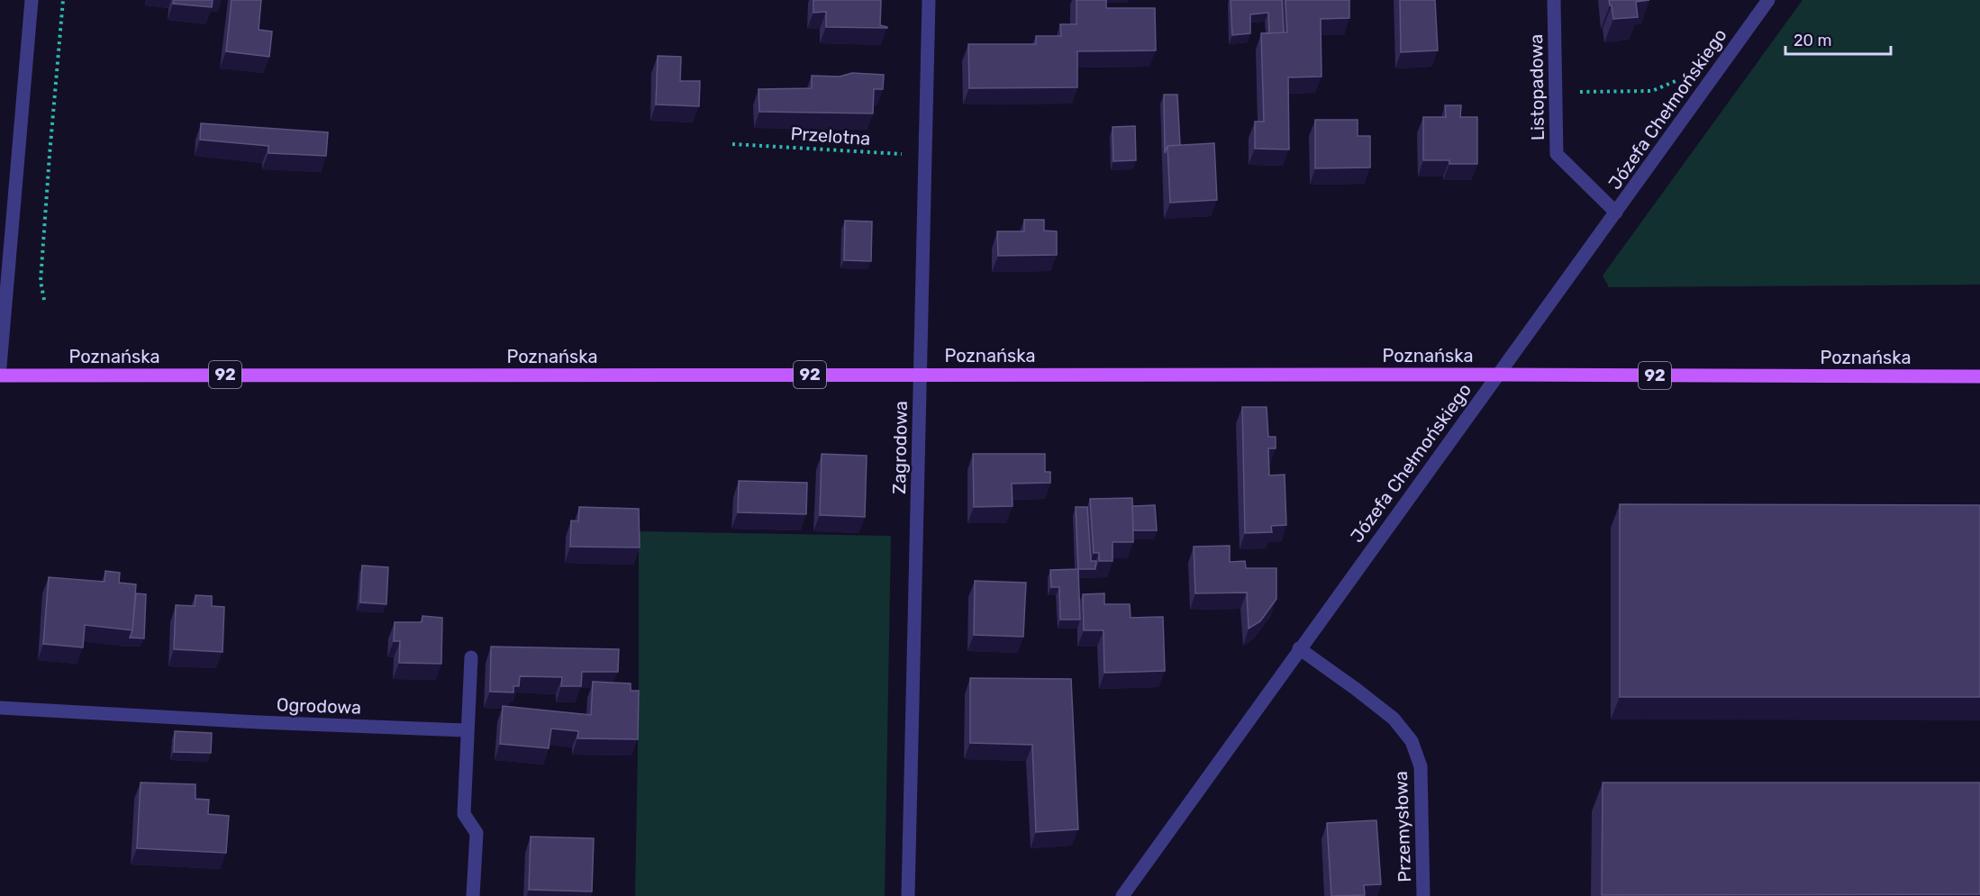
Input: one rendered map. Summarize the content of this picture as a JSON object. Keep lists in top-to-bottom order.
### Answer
{
  "streets": {
    "main road": ["Poznańska", "92"],
    "street": [
      "Listopadowa",
      "Józefa Chełmońskiego",
      "Zagrodowa",
      "Ogrodowa",
      "Przemysłowa"
    ],
    "path": ["Przelotna"]
  },
  "crossings": [
    ["Listopadowa", "Józefa Chełmońskiego"],
    ["Józefa Chełmońskiego", "Poznańska"],
    ["Józefa Chełmońskiego", "Przemysłowa"],
    ["Przelotna", "Zagrodowa"],
    ["Poznańska", "Zagrodowa"]
  ],
  "scale_bar": "20 m"
}
